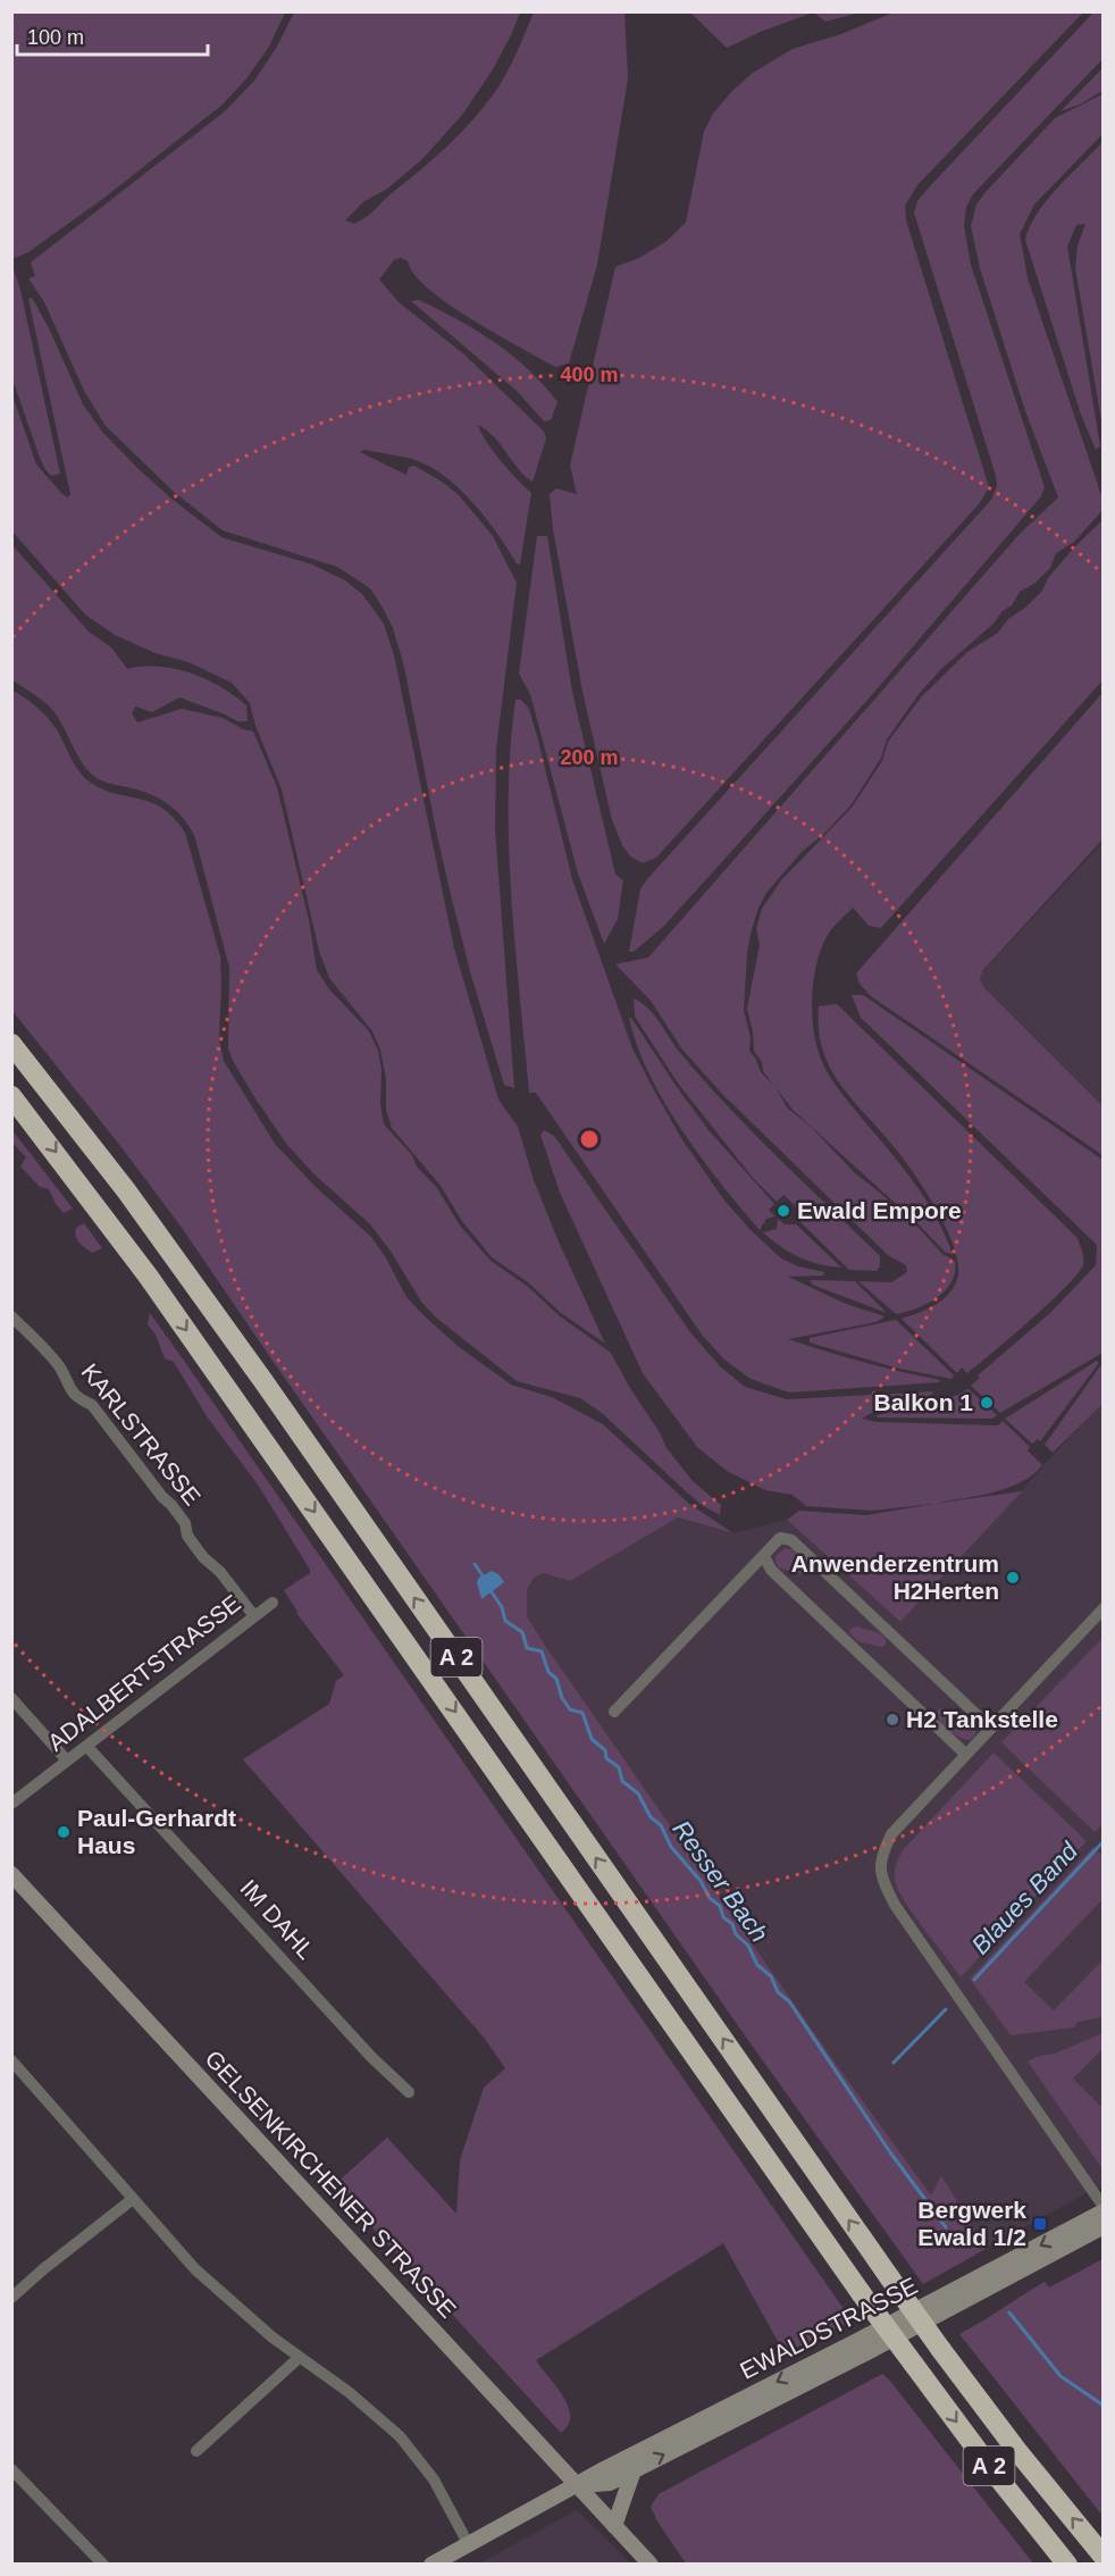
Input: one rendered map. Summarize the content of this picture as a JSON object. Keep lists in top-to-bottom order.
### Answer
{
  "streets": {
    "highway": ["A 2"],
    "main road": ["GELSENKIRCHENER STRASSE", "EWALDSTRASSE"],
    "street": ["KARLSTRASSE", "ADALBERTSTRASSE", "IM DAHL"]
  },
  "crossings": [
    ["KARLSTRASSE", "ADALBERTSTRASSE"],
    ["ADALBERTSTRASSE", "IM DAHL"],
    ["GELSENKIRCHENER STRASSE", "EWALDSTRASSE"]
  ],
  "water": ["Resser Bach", "Blaues Band"],
  "places": {
    "other": [
      "Ewald Empore",
      "Balkon 1",
      "Anwenderzentrum H2Herten",
      "H2 Tankstelle",
      "Paul-Gerhardt Haus"
    ],
    "transit": ["Bergwerk Ewald 1/2"]
  },
  "scale_bar": "100 m",
  "rings": ["400 m", "200 m"]
}
